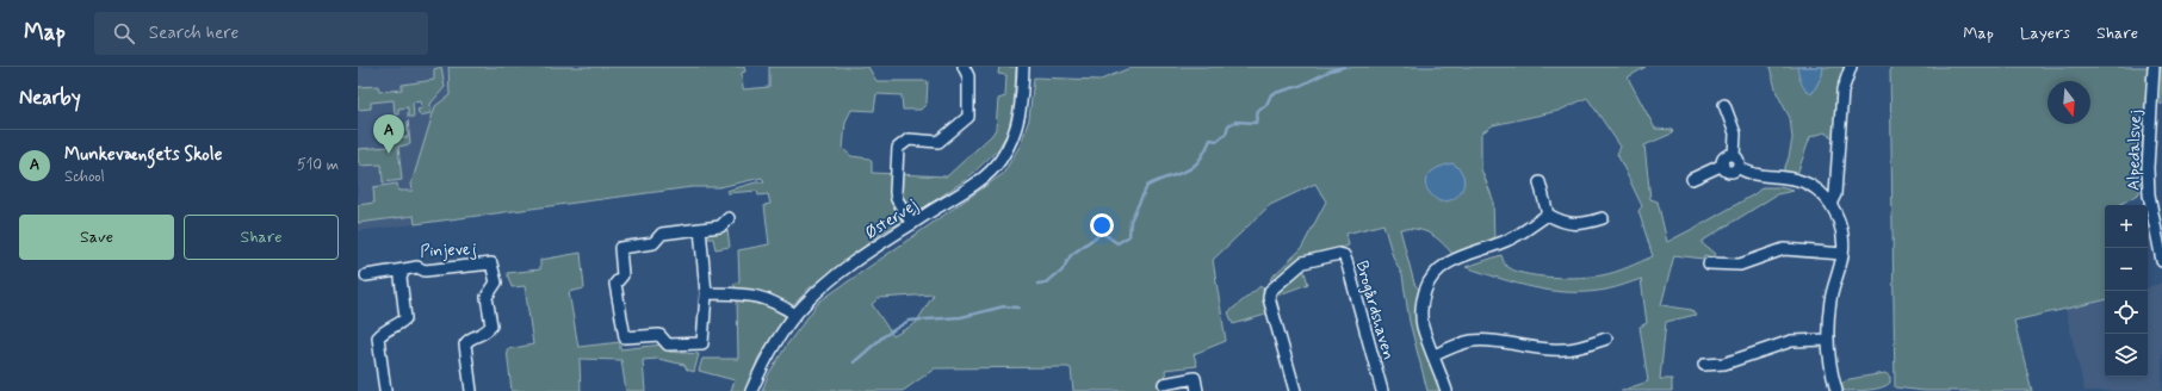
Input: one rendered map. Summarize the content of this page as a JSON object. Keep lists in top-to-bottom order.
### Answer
{
  "streets": {
    "street": [
      "Alpedalsvej",
      "Østervej",
      "Pinjevej",
      "Brogårdshaven"
    ]
  },
  "north": "bottom",
  "page": {
    "header": "Map",
    "search": "Search here",
    "nav": ["Map", "Layers", "Share"],
    "heading": "Nearby",
    "pins": "A",
    "list": [
      {
        "mark": "A",
        "name": "Munkevængets Skole",
        "note": "School",
        "value": "510 m"
      }
    ],
    "buttons": ["Save", "Share"],
    "map_buttons": ["+", "−"]
  }
}
